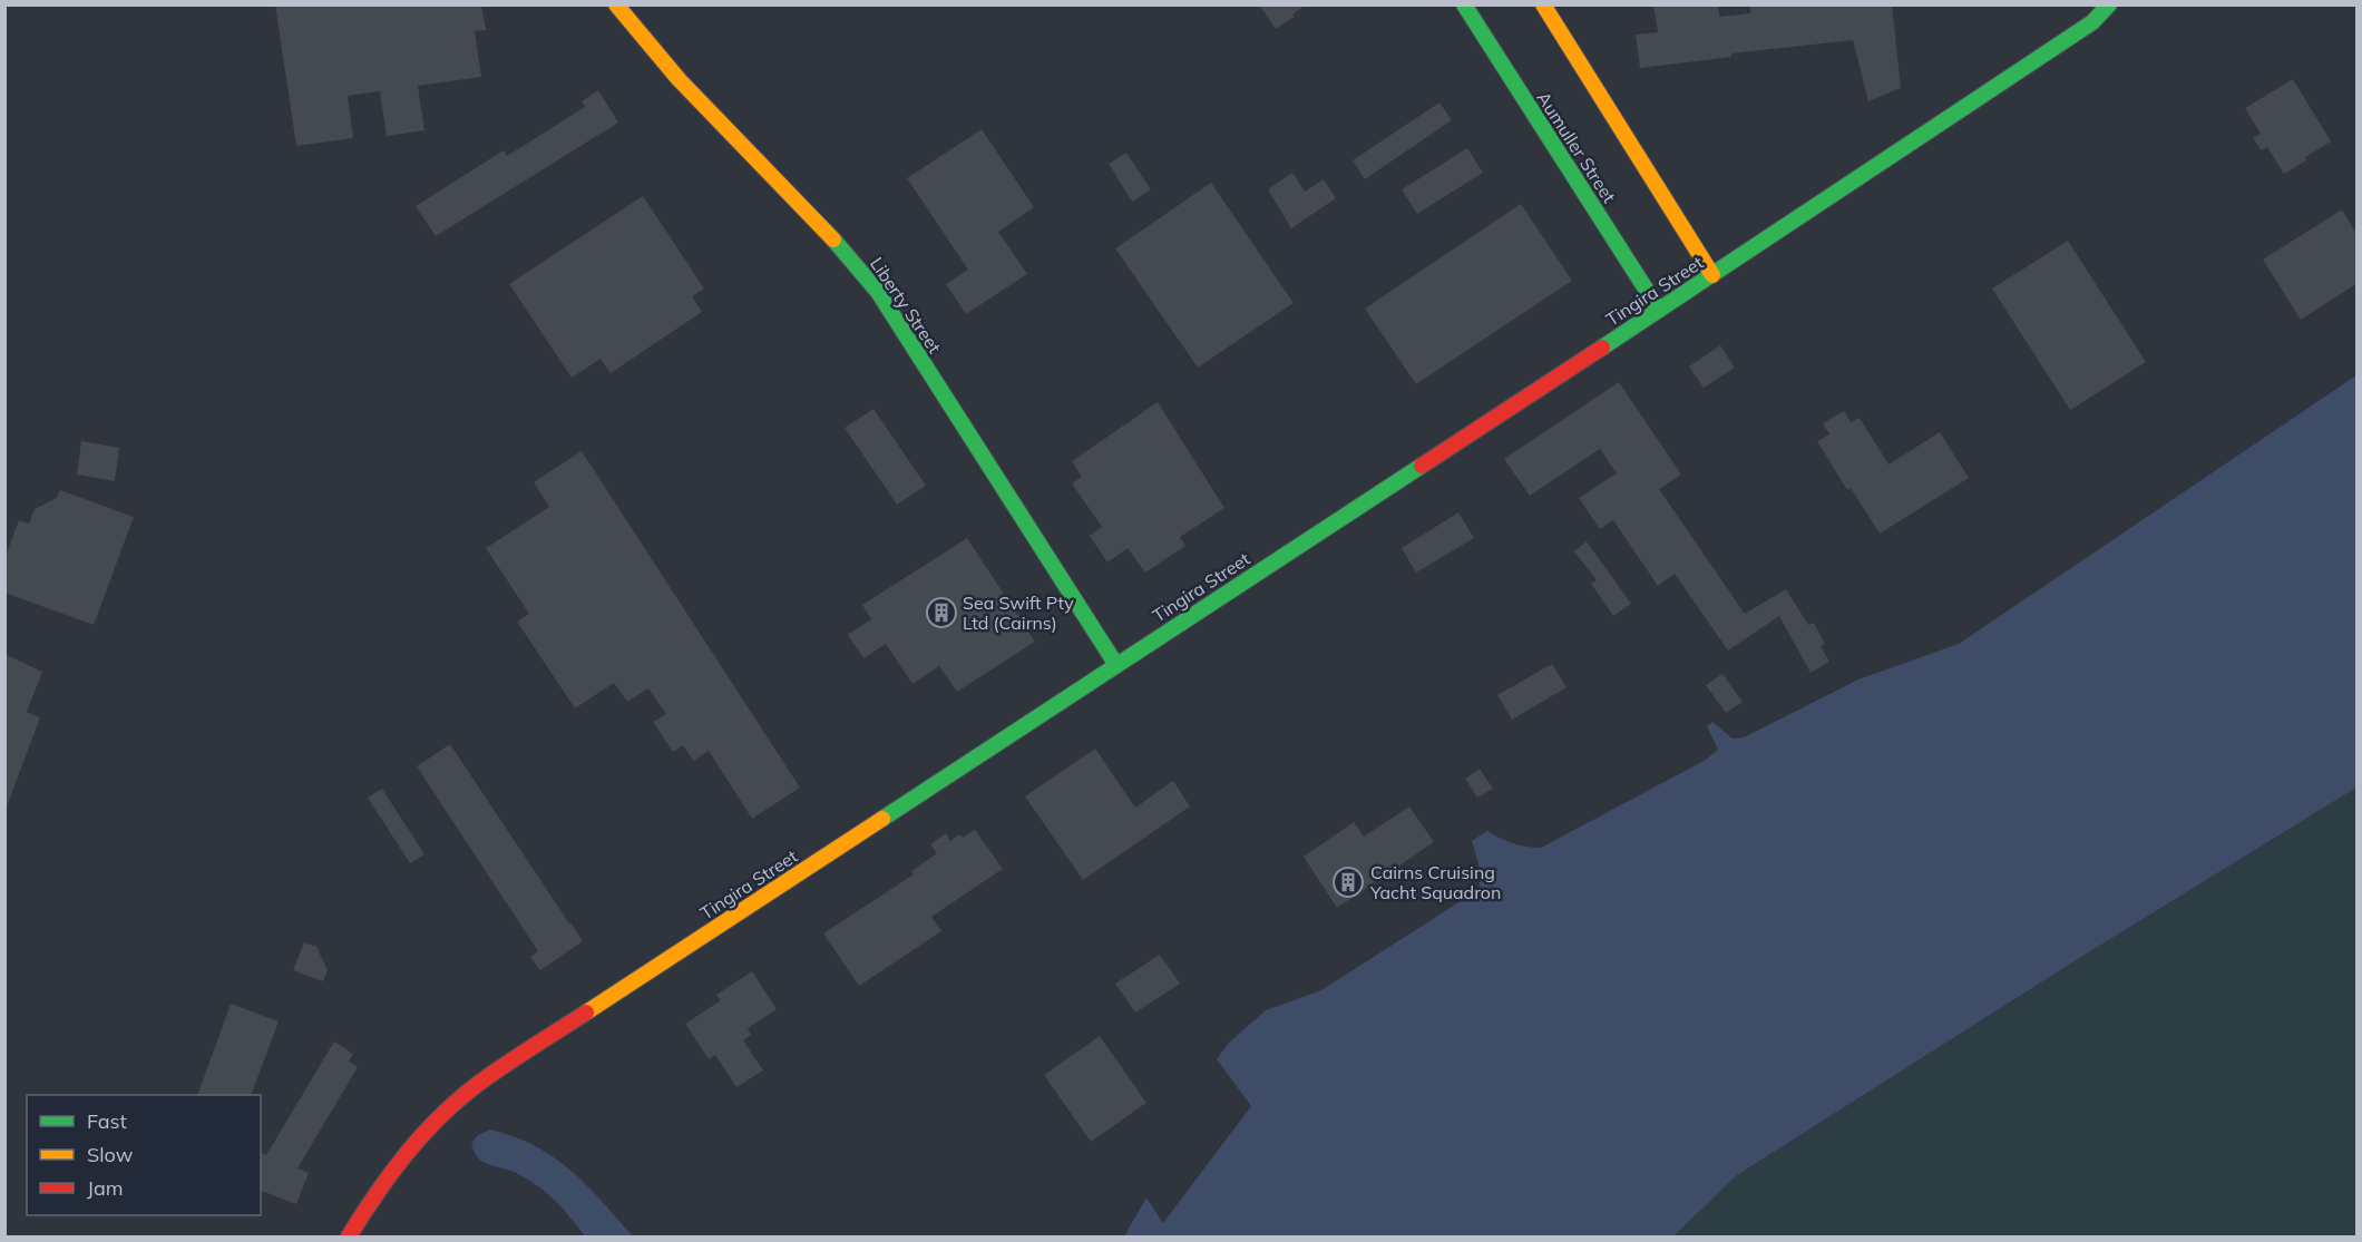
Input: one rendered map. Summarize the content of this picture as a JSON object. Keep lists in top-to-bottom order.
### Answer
{
  "streets": {
    "street": ["Aumuller Street", "Tingira Street", "Liberty Street"]
  },
  "crossings": [
    ["Aumuller Street", "Tingira Street"],
    ["Tingira Street", "Liberty Street"]
  ],
  "places": {
    "building": ["Sea Swift Pty Ltd (Cairns)", "Cairns Cruising Yacht Squadron"]
  },
  "legend": ["Fast", "Slow", "Jam"]
}
